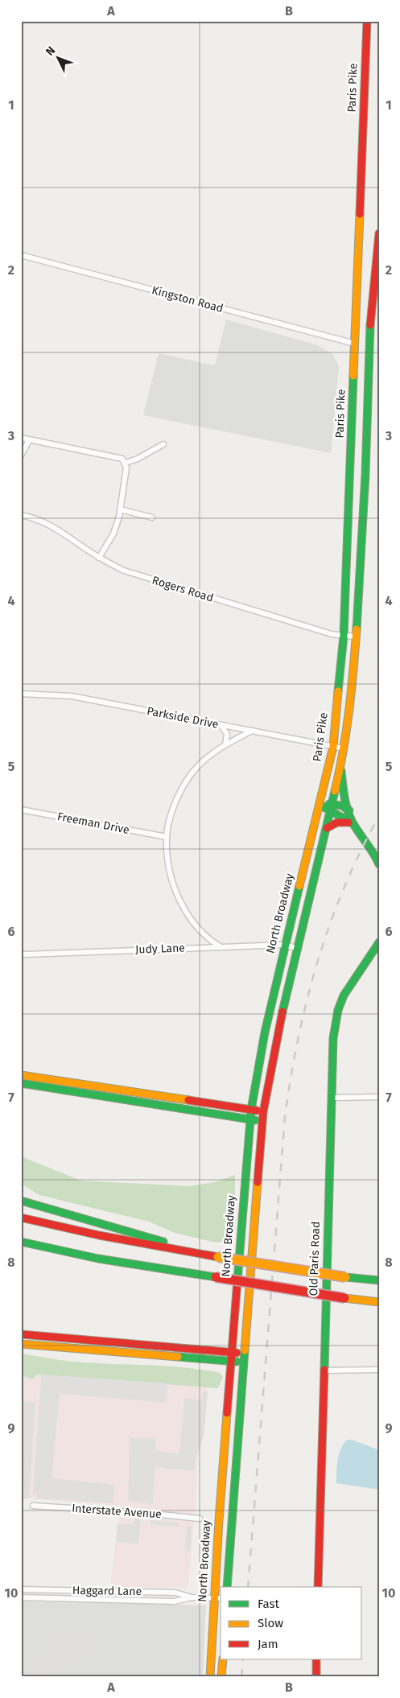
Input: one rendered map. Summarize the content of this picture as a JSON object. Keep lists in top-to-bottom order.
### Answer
{
  "streets": {
    "main road": ["Paris Pike", "North Broadway", "Old Paris Road"],
    "street": [
      "Kingston Road",
      "Rogers Road",
      "Parkside Drive",
      "Freeman Drive",
      "Judy Lane",
      "Interstate Avenue",
      "Haggard Lane"
    ]
  },
  "crossings": [
    ["Paris Pike", "Kingston Road"],
    ["Paris Pike", "Rogers Road"],
    ["Paris Pike", "Parkside Drive"],
    ["Paris Pike", "North Broadway"],
    ["North Broadway", "Judy Lane"],
    ["North Broadway", "Haggard Lane"]
  ],
  "legend": ["Fast", "Slow", "Jam"],
  "north": "top left",
  "grid": {
    "columns": ["A", "B"],
    "rows": [
      "1",
      "2",
      "3",
      "4",
      "5",
      "6",
      "7",
      "8",
      "9",
      "10"
    ]
  }
}
